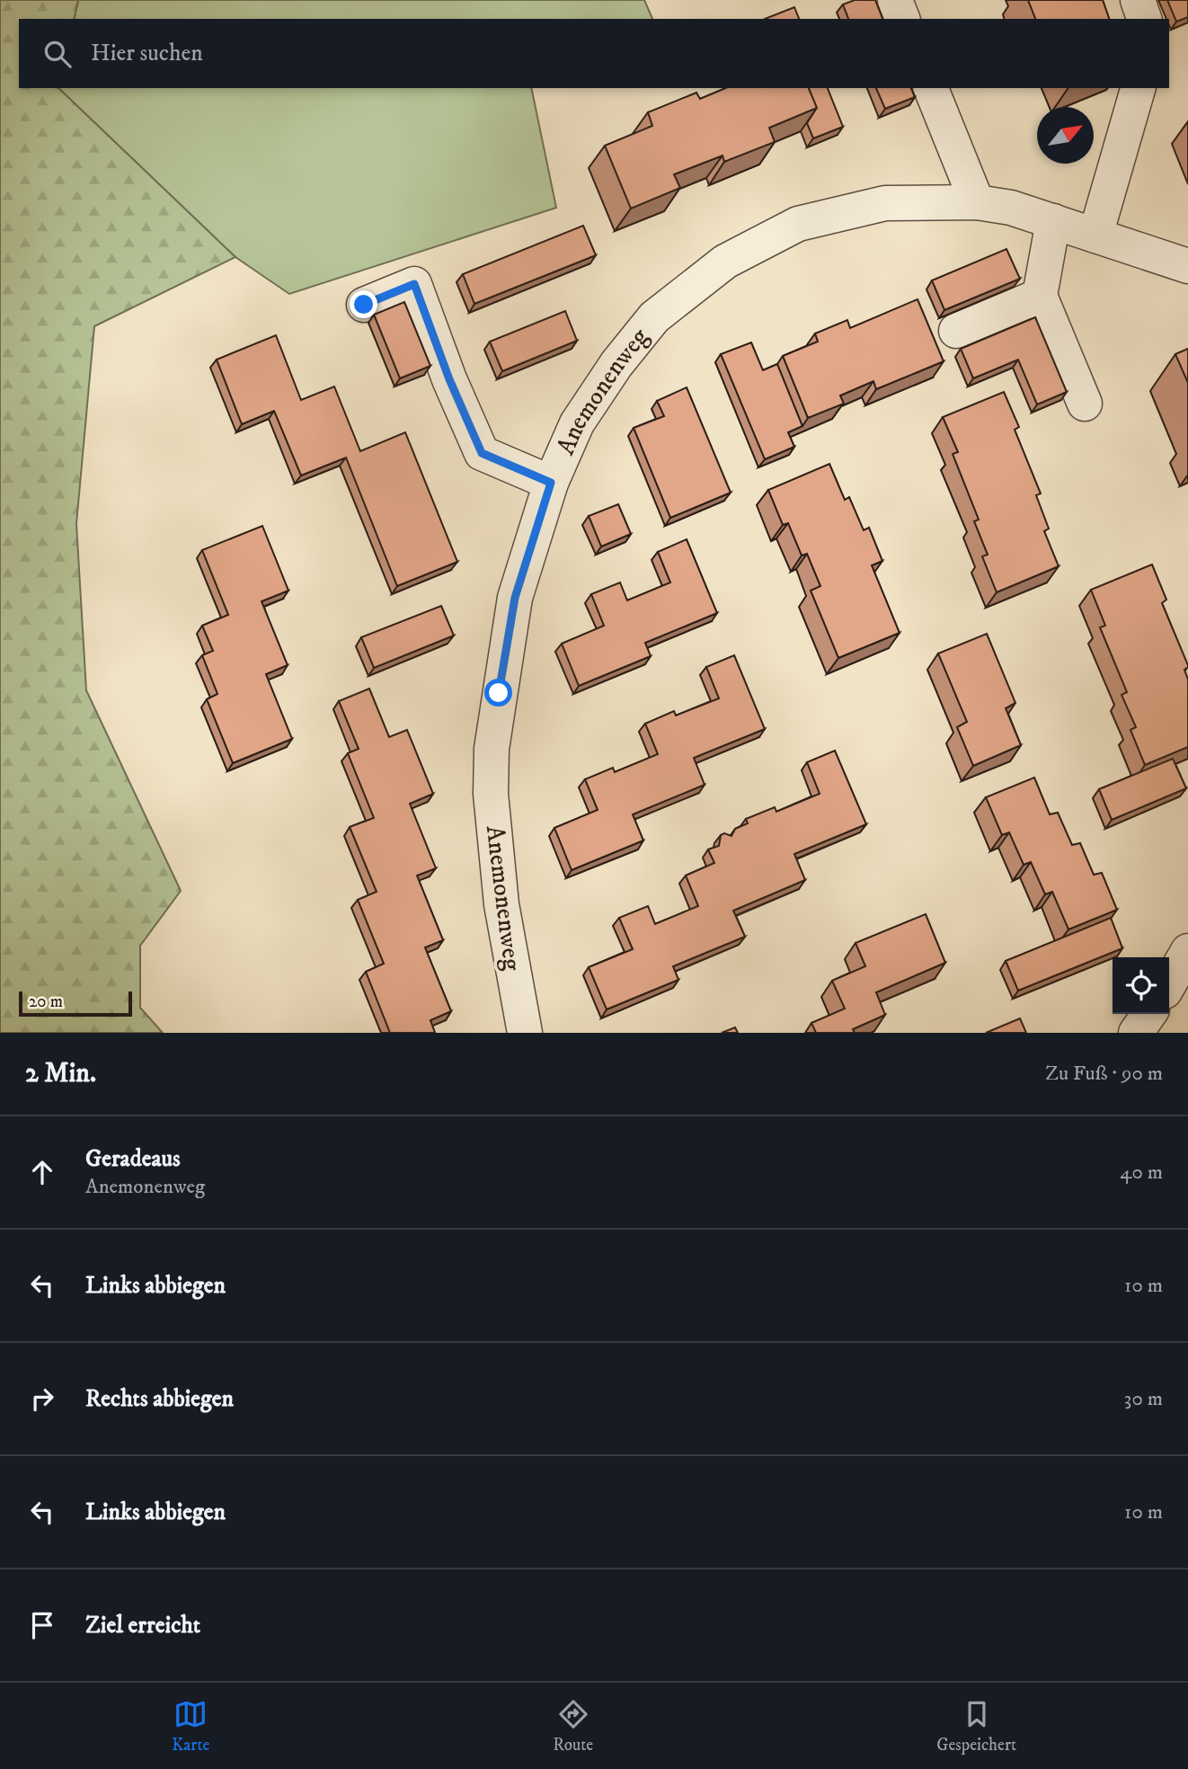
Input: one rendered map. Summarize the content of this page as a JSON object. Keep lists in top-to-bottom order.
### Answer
{
  "streets": {
    "street": ["Anemonenweg"]
  },
  "scale_bar": "20 m",
  "north": "top right",
  "page": {
    "search": "Hier suchen",
    "scale": "20 m",
    "heading": ["2 Min.", "Zu Fuß · 90 m"],
    "list": [
      ["Geradeaus", "Anemonenweg", "40 m"],
      ["Links abbiegen", "10 m"],
      ["Rechts abbiegen", "30 m"],
      ["Links abbiegen", "10 m"],
      "Ziel erreicht"
    ],
    "nav": ["Karte", "Route", "Gespeichert"]
  }
}
